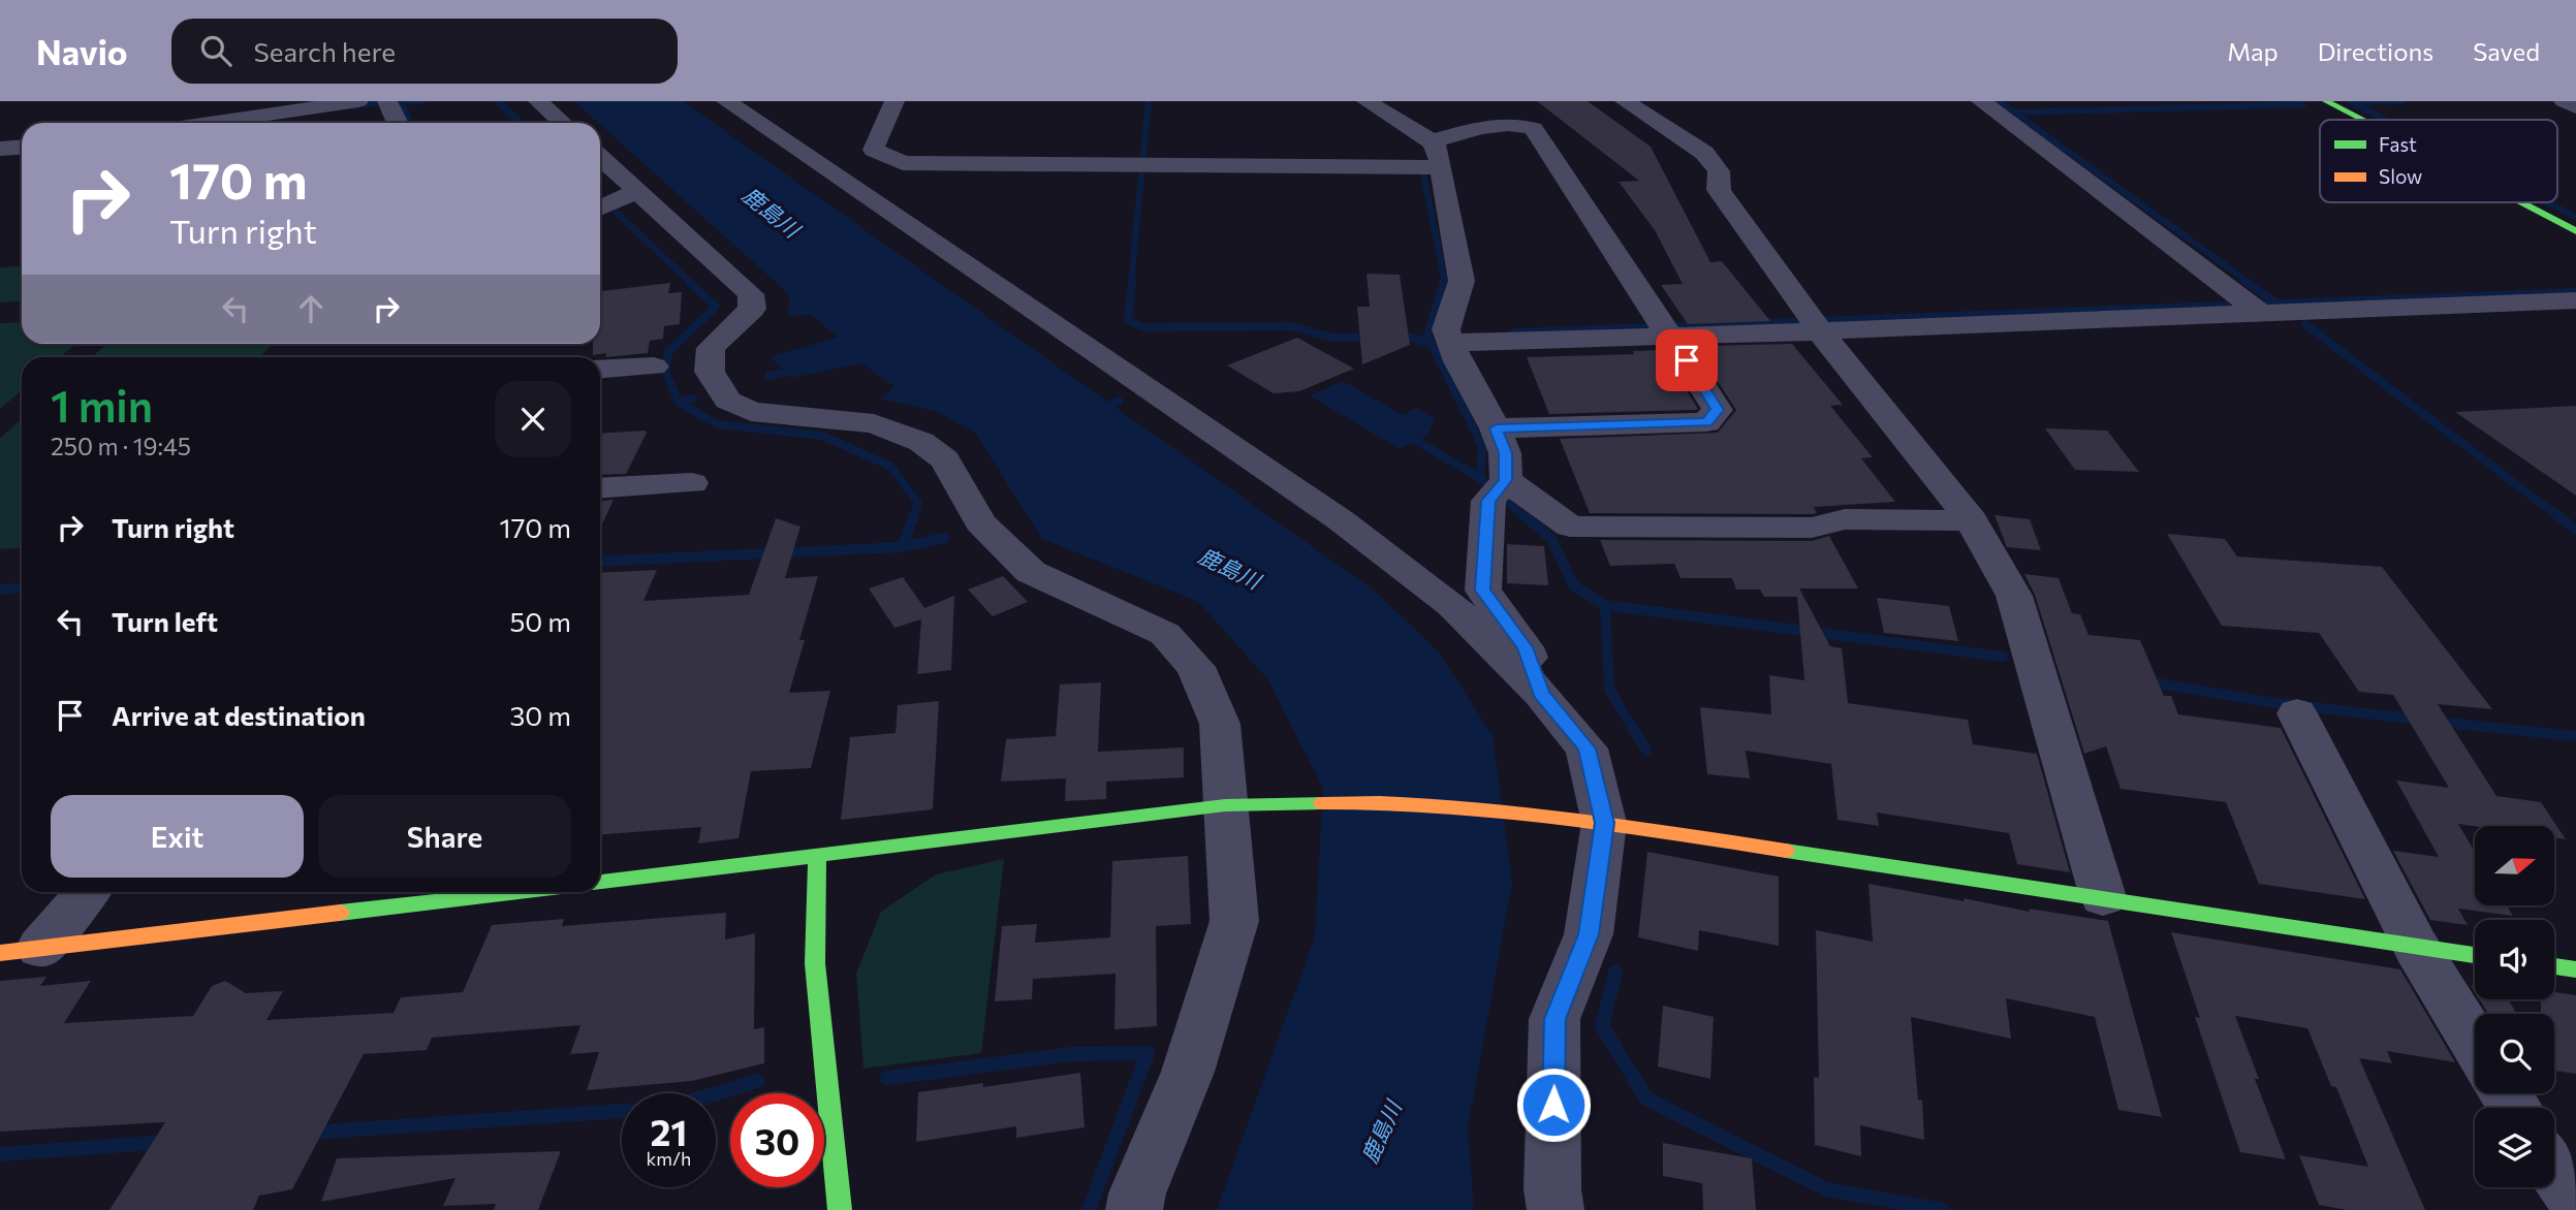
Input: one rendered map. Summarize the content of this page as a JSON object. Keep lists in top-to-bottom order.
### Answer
{
  "water": ["鹿島川"],
  "legend": ["Fast", "Slow"],
  "north": "right",
  "page": {
    "header": "Navio",
    "search": "Search here",
    "nav": ["Map", "Directions", "Saved"],
    "turn": ["170 m", "Turn right"],
    "heading": ["1 min", "250 m · 19:45"],
    "list": [
      {
        "name": "Turn right",
        "value": "170 m"
      },
      {
        "name": "Turn left",
        "value": "50 m"
      },
      {
        "name": "Arrive at destination",
        "value": "30 m"
      }
    ],
    "buttons": ["Exit", "Share"],
    "speed": "21 km/h",
    "limit": "30"
  }
}
